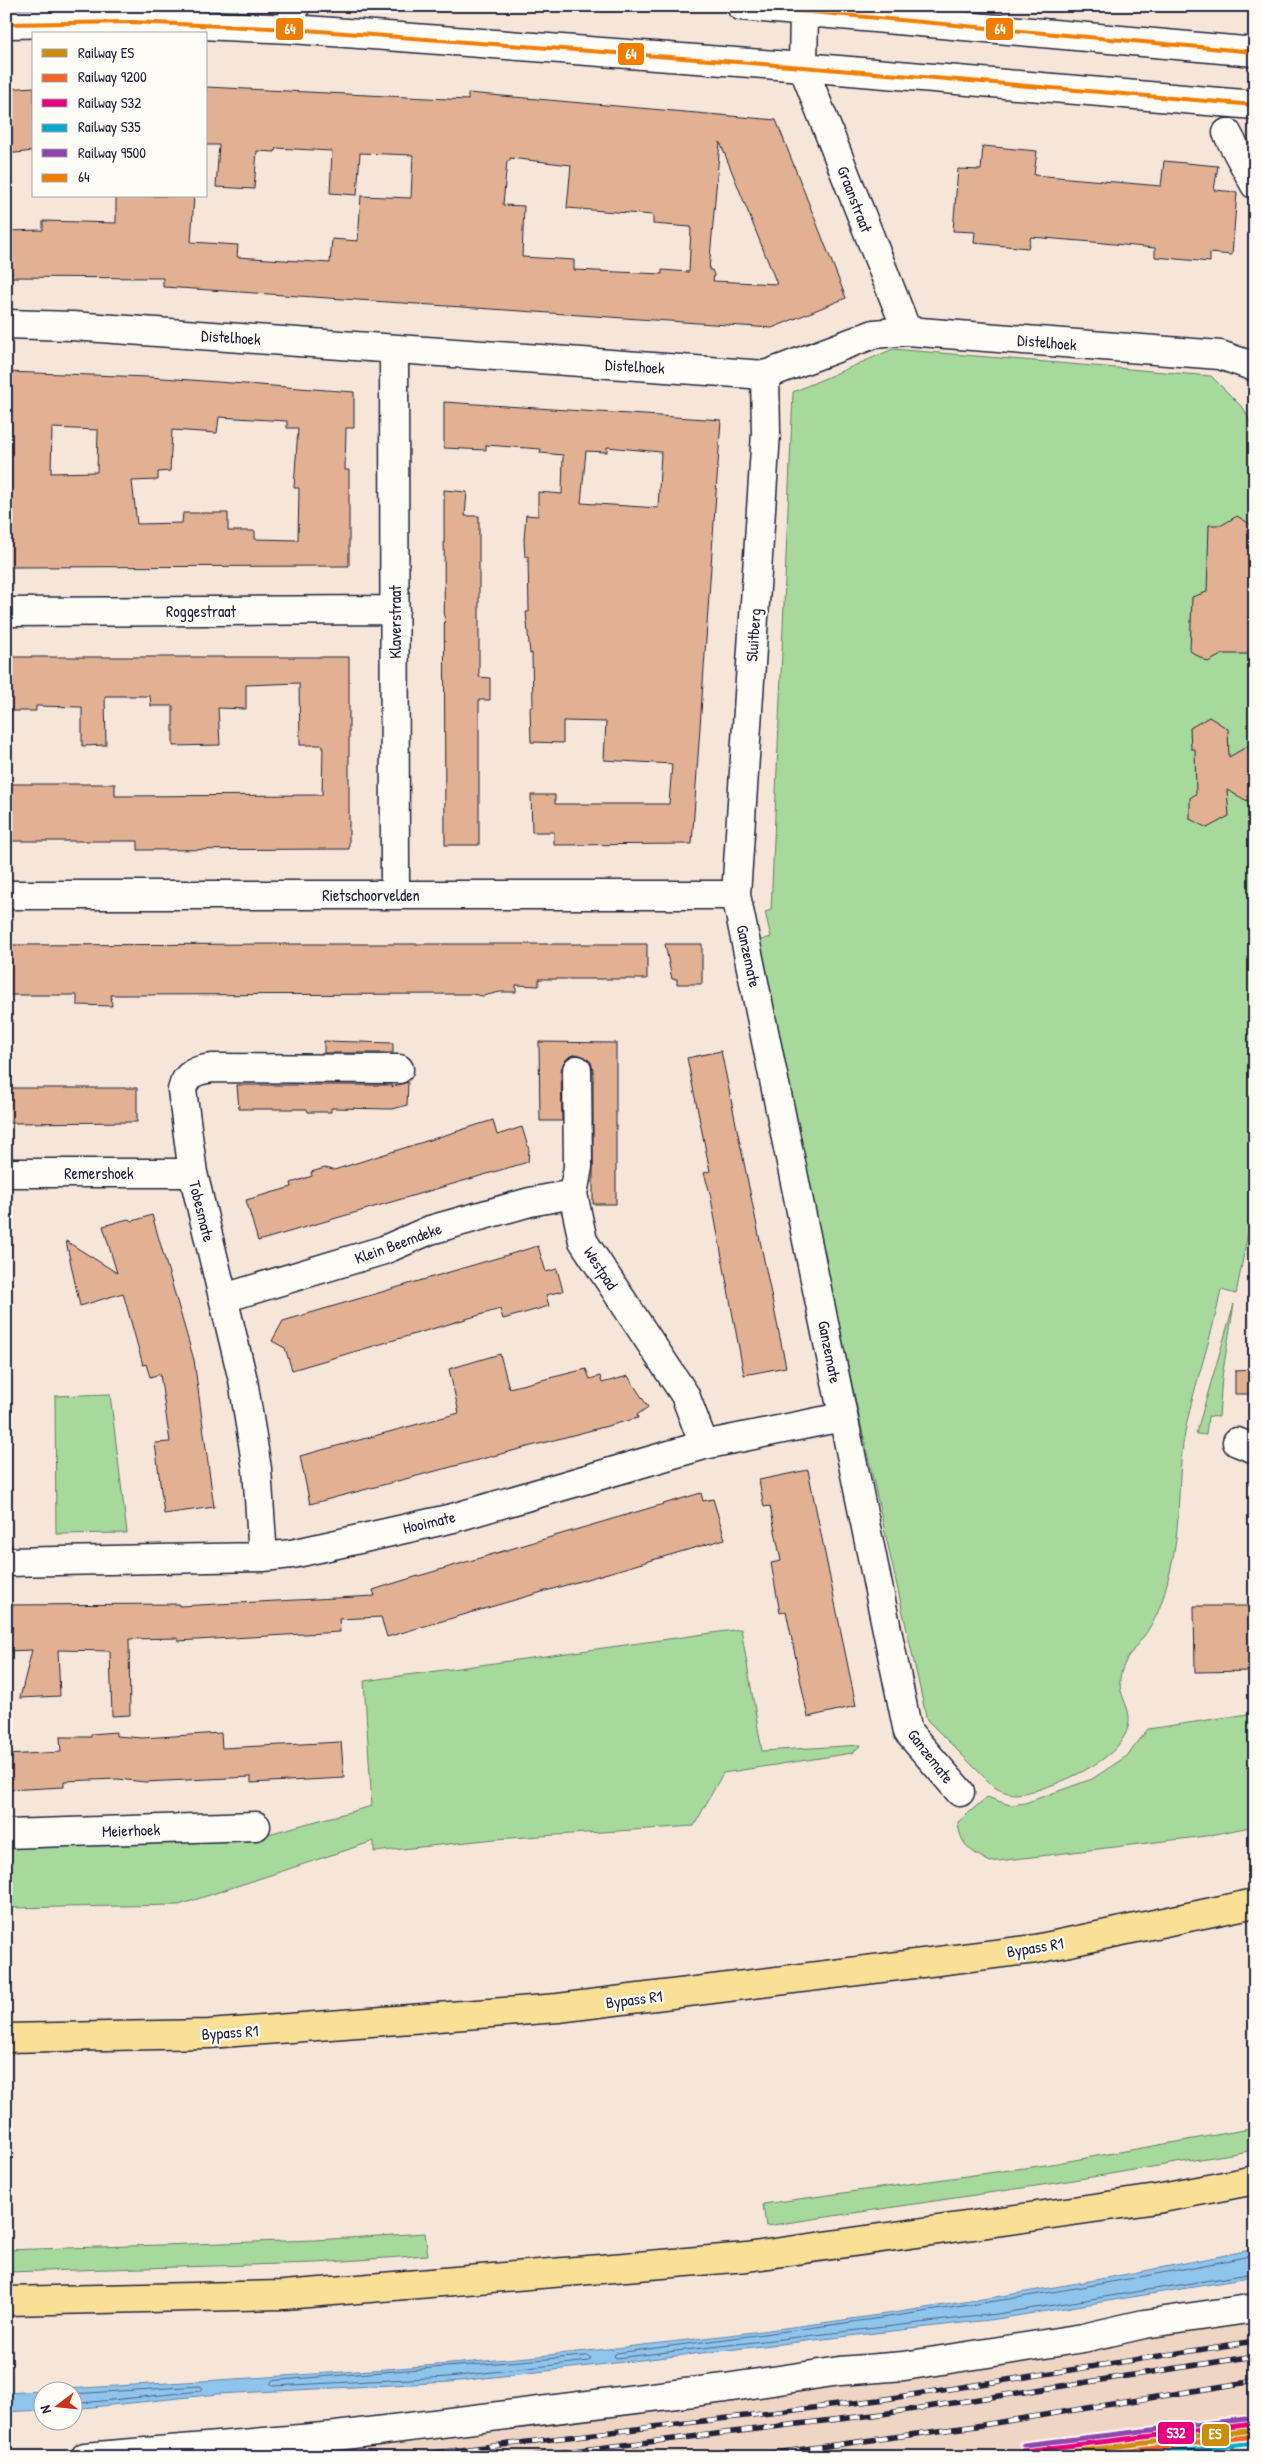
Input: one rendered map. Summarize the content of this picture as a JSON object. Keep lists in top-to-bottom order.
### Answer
{
  "streets": {
    "highway": ["Bypass R1"],
    "street": [
      "Graanstraat",
      "Distelhoek",
      "Roggestraat",
      "Klaverstraat",
      "Sluitberg",
      "Rietschoorvelden",
      "Ganzemate",
      "Remershoek",
      "Tobesmate",
      "Klein Beemdeke",
      "Westpad",
      "Hooimate",
      "Meierhoek"
    ]
  },
  "crossings": [
    ["Graanstraat", "Distelhoek"],
    ["Distelhoek", "Klaverstraat"],
    ["Distelhoek", "Sluitberg"],
    ["Roggestraat", "Klaverstraat"],
    ["Klaverstraat", "Rietschoorvelden"],
    ["Sluitberg", "Rietschoorvelden"],
    ["Sluitberg", "Ganzemate"],
    ["Rietschoorvelden", "Ganzemate"],
    ["Ganzemate", "Hooimate"],
    ["Remershoek", "Tobesmate"],
    ["Tobesmate", "Klein Beemdeke"],
    ["Tobesmate", "Hooimate"],
    ["Klein Beemdeke", "Westpad"],
    ["Westpad", "Hooimate"]
  ],
  "lines": [
    "transit line 64",
    "rail line 9500",
    "rail line S32",
    "rail line ES",
    "rail line 9200",
    "rail line S35"
  ],
  "legend": [
    "Railway ES",
    "Railway 9200",
    "Railway S32",
    "Railway S35",
    "Railway 9500",
    "64"
  ],
  "north": "left"
}
